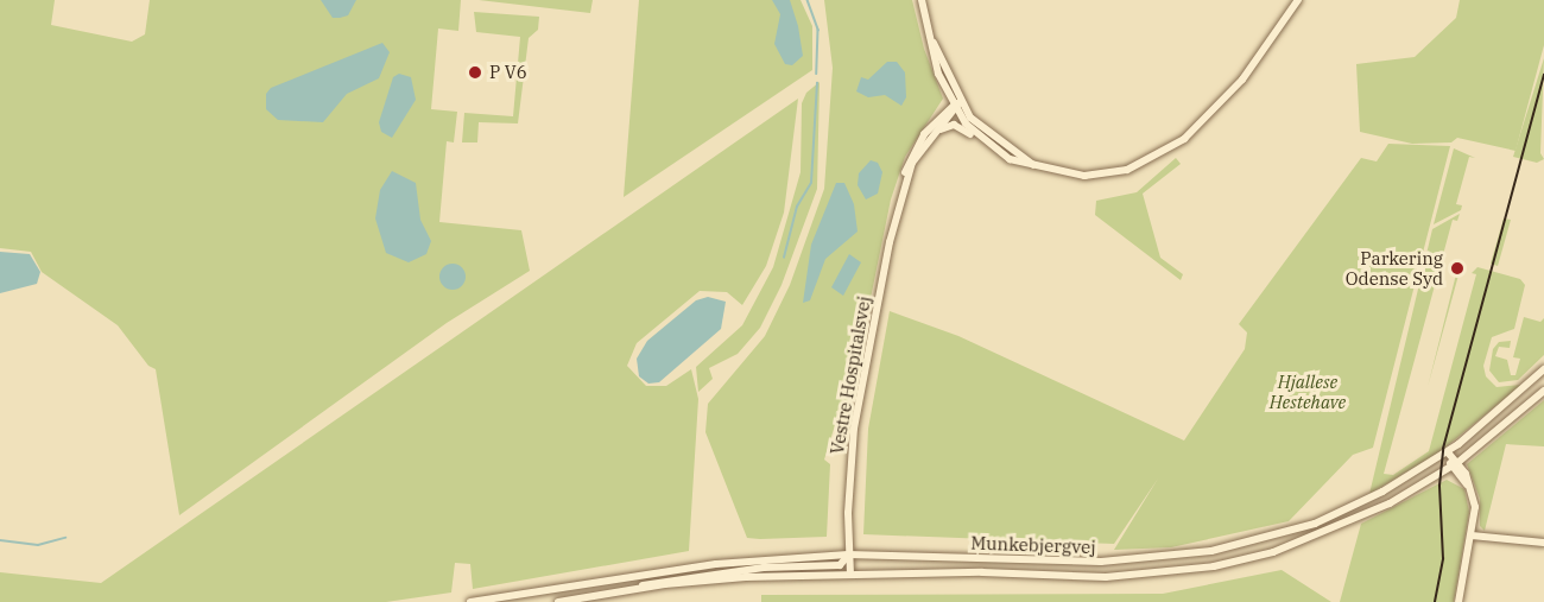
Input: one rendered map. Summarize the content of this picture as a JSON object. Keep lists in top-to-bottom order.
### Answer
{
  "streets": {
    "street": ["Vestre Hospitalsvej", "Munkebjergvej"]
  },
  "crossings": [
    ["Vestre Hospitalsvej", "Munkebjergvej"]
  ],
  "parks": ["Hjallese Hestehave"],
  "places": ["P V6", "Parkering Odense Syd"]
}
